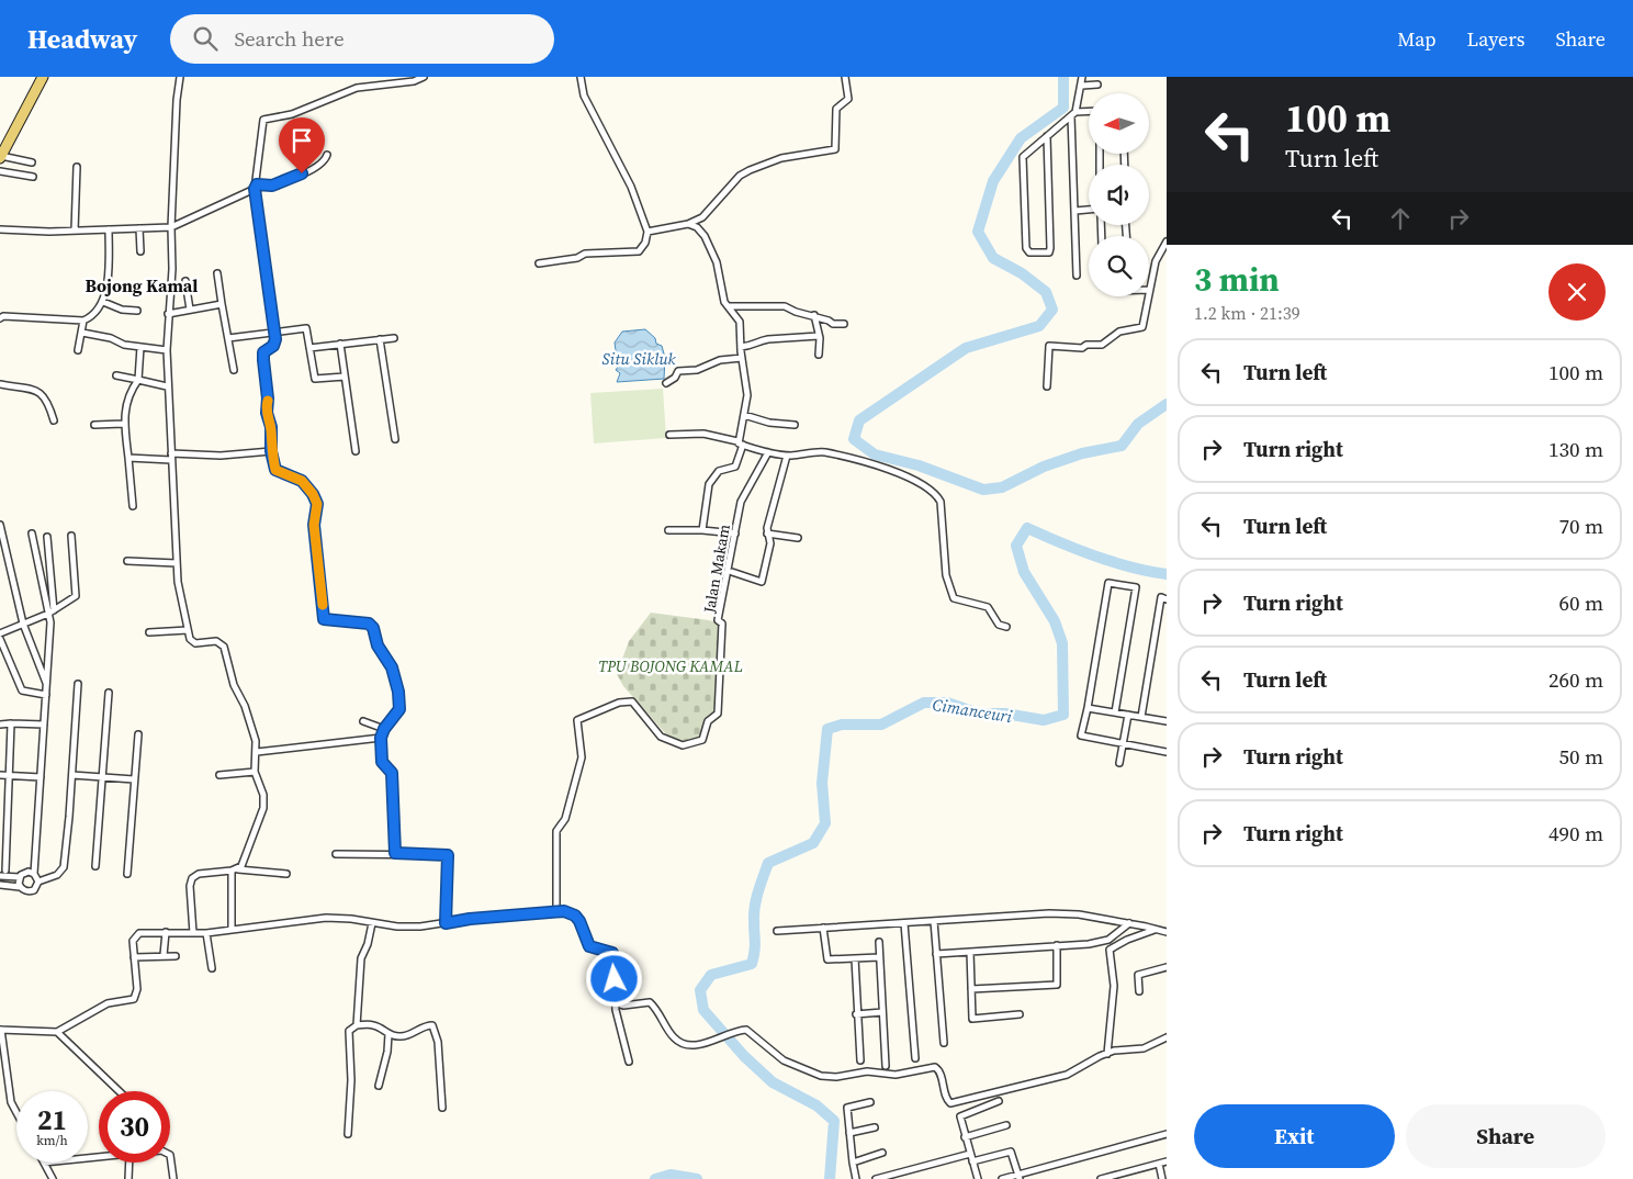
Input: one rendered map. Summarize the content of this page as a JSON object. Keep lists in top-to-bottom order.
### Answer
{
  "streets": {
    "street": ["Jalan Makam"]
  },
  "districts": ["Bojong Kamal"],
  "water": ["Situ Sikluk", "Cimanceuri"],
  "parks": ["TPU BOJONG KAMAL"],
  "north": "left",
  "page": {
    "header": "Headway",
    "search": "Search here",
    "nav": ["Map", "Layers", "Share"],
    "turn": ["100 m", "Turn left"],
    "heading": ["3 min", "1.2 km · 21:39"],
    "list": [
      {
        "name": "Turn left",
        "value": "100 m"
      },
      {
        "name": "Turn right",
        "value": "130 m"
      },
      {
        "name": "Turn left",
        "value": "70 m"
      },
      {
        "name": "Turn right",
        "value": "60 m"
      },
      {
        "name": "Turn left",
        "value": "260 m"
      },
      {
        "name": "Turn right",
        "value": "50 m"
      },
      {
        "name": "Turn right",
        "value": "490 m"
      }
    ],
    "speed": "21 km/h",
    "limit": "30",
    "buttons": ["Exit", "Share"]
  }
}
